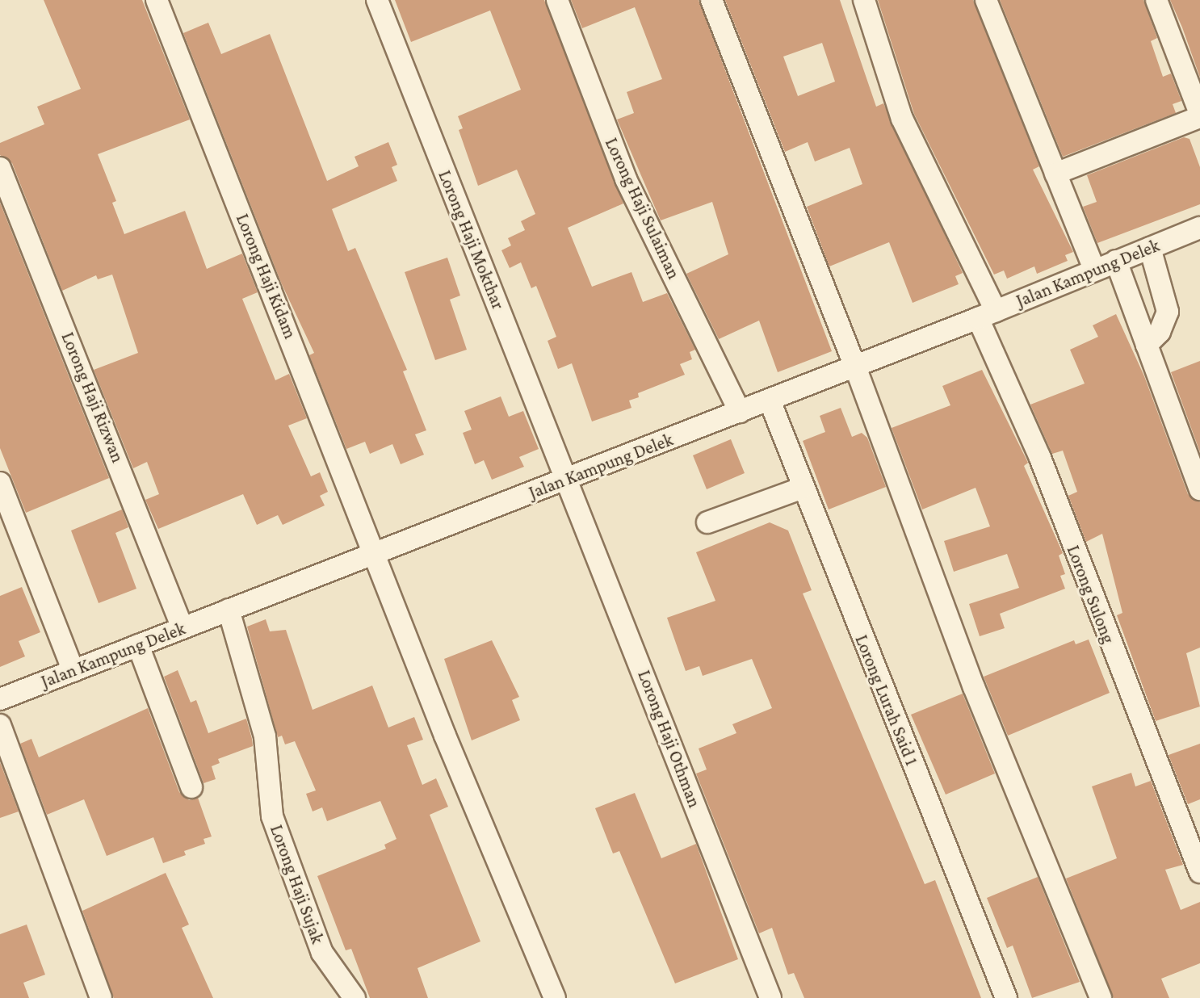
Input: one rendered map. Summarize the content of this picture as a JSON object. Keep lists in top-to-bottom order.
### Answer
{
  "streets": {
    "street": [
      "Lorong Haji Sulaiman",
      "Lorong Haji Mokthar",
      "Jalan Kampung Delek",
      "Lorong Haji Kidam",
      "Lorong Haji Rizwan",
      "Lorong Sulong",
      "Lorong Lurah Said 1",
      "Lorong Haji Othman",
      "Lorong Haji Sujak"
    ]
  },
  "crossings": [
    ["Lorong Haji Sulaiman", "Jalan Kampung Delek"],
    ["Lorong Haji Mokthar", "Jalan Kampung Delek"],
    ["Lorong Haji Mokthar", "Lorong Haji Othman"],
    ["Jalan Kampung Delek", "Lorong Haji Kidam"],
    ["Jalan Kampung Delek", "Lorong Haji Rizwan"],
    ["Jalan Kampung Delek", "Lorong Sulong"],
    ["Jalan Kampung Delek", "Lorong Lurah Said 1"],
    ["Jalan Kampung Delek", "Lorong Haji Othman"],
    ["Jalan Kampung Delek", "Lorong Haji Sujak"]
  ]
}
